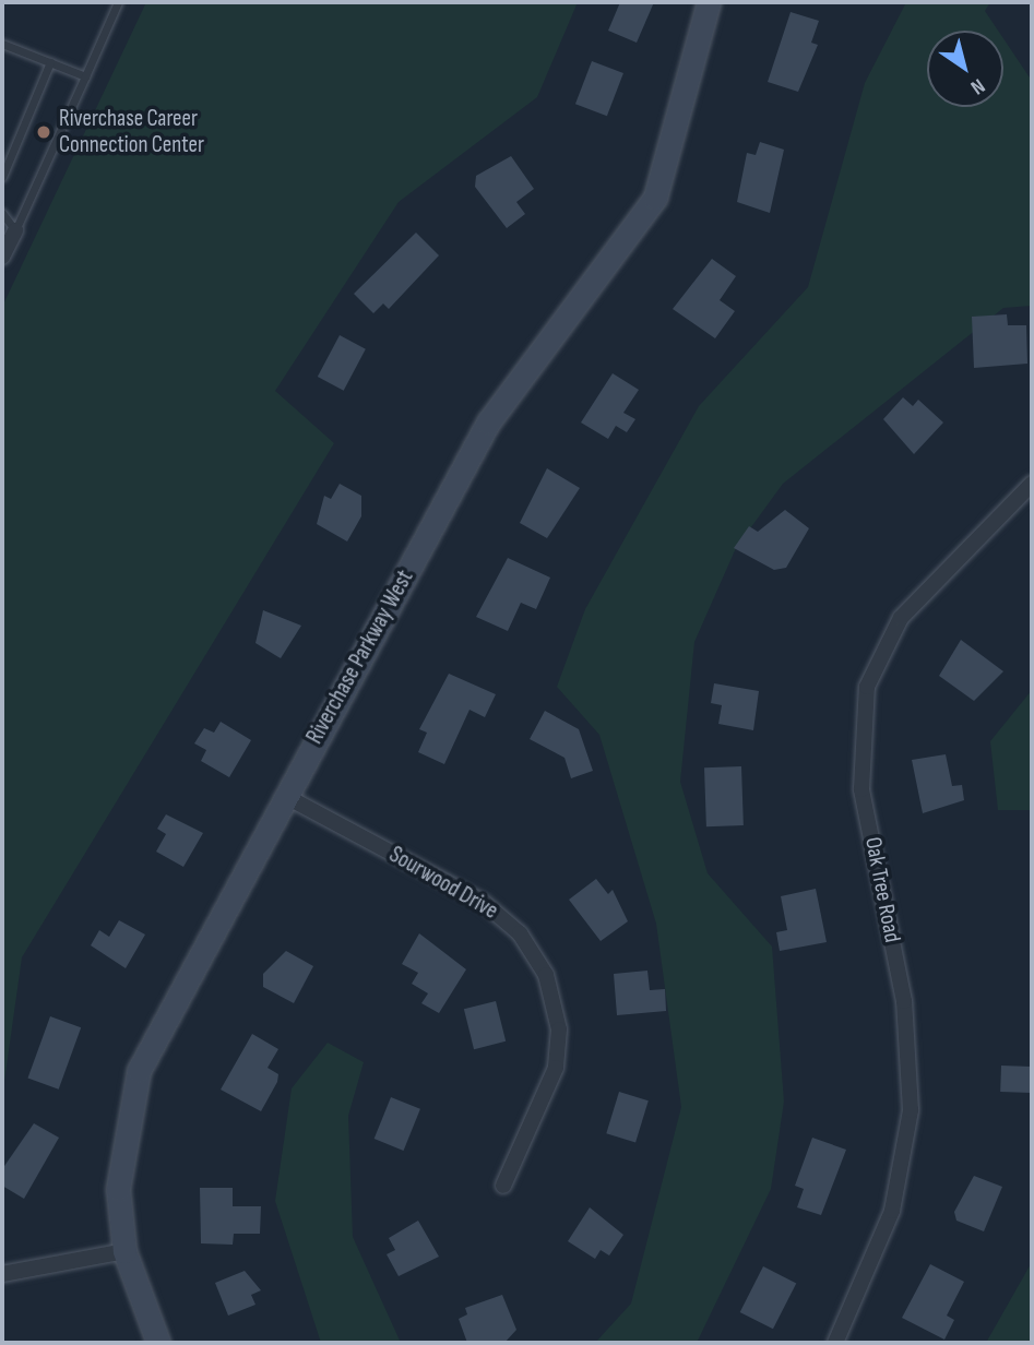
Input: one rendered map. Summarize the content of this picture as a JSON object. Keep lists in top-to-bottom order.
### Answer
{
  "streets": {
    "street": ["Riverchase Parkway West", "Sourwood Drive", "Oak Tree Road"]
  },
  "crossings": [
    ["Riverchase Parkway West", "Sourwood Drive"]
  ],
  "places": ["Riverchase Career Connection Center"],
  "north": "bottom right"
}
